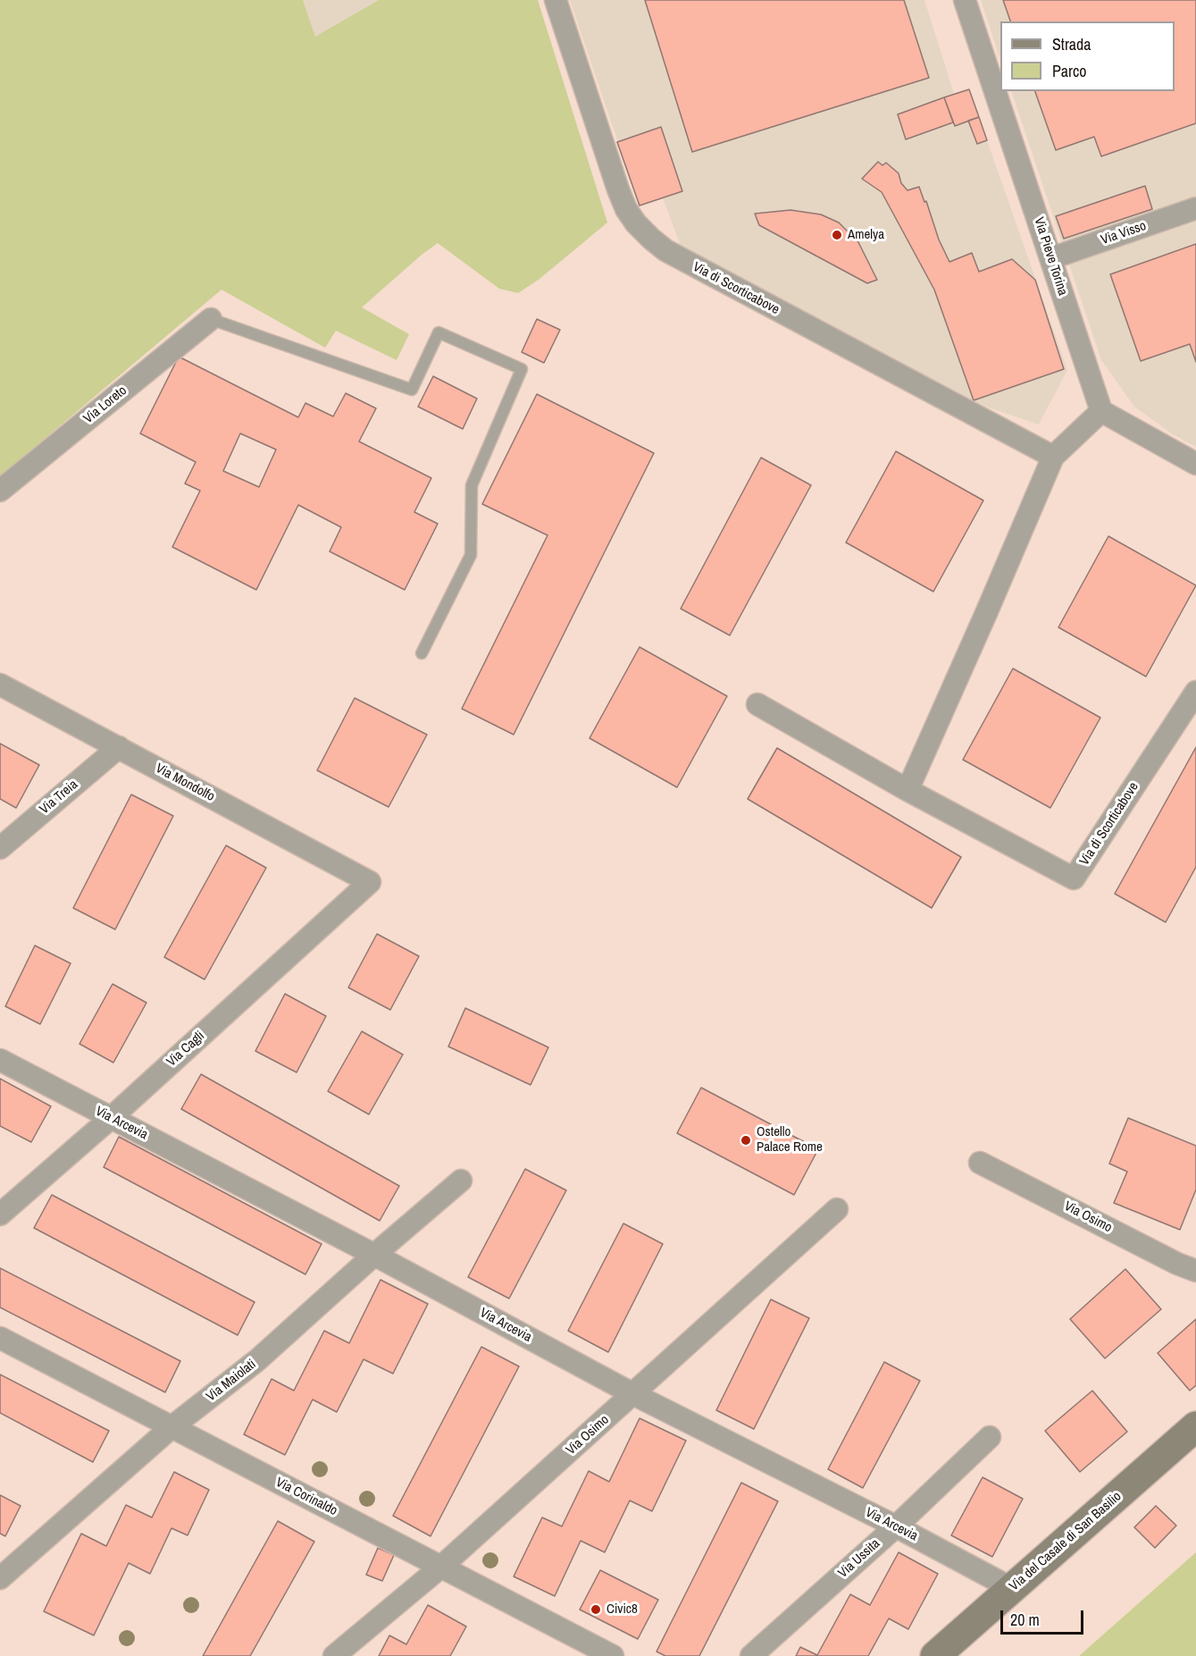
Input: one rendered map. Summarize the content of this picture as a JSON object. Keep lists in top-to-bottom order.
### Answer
{
  "streets": {
    "street": [
      "Via Visso",
      "Via Pieve Torina",
      "Via di Scorticabove",
      "Via Loreto",
      "Via Mondolfo",
      "Via Treia",
      "Via Cagli",
      "Via Arcevia",
      "Via Osimo",
      "Via Maiolati",
      "Via Corinaldo",
      "Via del Casale di San Basilio",
      "Via Ussita"
    ]
  },
  "crossings": [
    ["Via Visso", "Via Pieve Torina"],
    ["Via Mondolfo", "Via Treia"],
    ["Via Mondolfo", "Via Cagli"],
    ["Via Cagli", "Via Arcevia"],
    ["Via Arcevia", "Via Osimo"],
    ["Via Arcevia", "Via Maiolati"],
    ["Via Arcevia", "Via del Casale di San Basilio"],
    ["Via Arcevia", "Via Ussita"],
    ["Via Osimo", "Via Corinaldo"],
    ["Via Maiolati", "Via Corinaldo"]
  ],
  "places": ["Amelya", "Ostello Palace Rome", "Civic8"],
  "legend": ["Strada", "Parco"],
  "scale_bar": "20 m"
}
